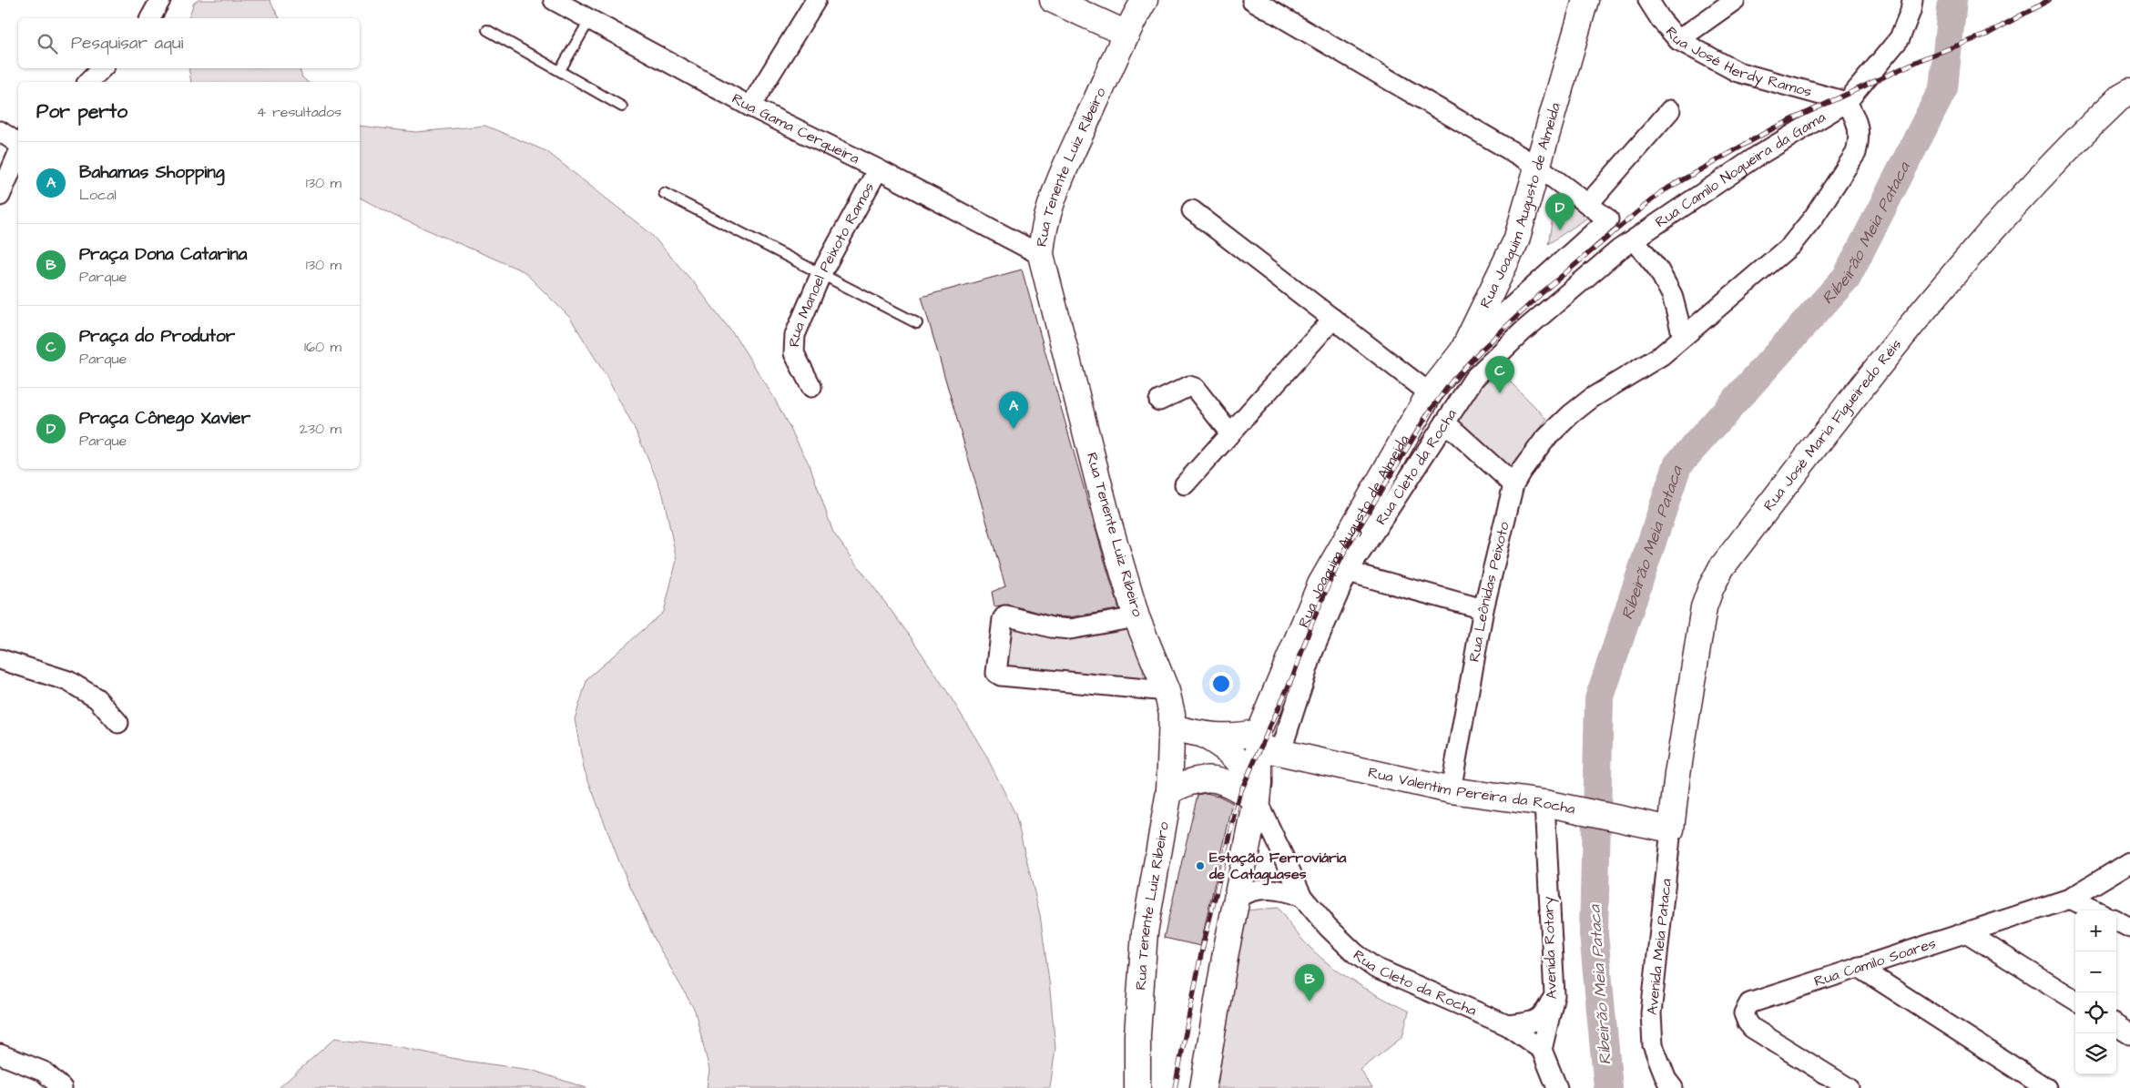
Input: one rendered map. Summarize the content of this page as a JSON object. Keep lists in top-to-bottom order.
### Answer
{
  "streets": {
    "main road": [
      "Rua Tenente Luiz Ribeiro",
      "Rua Joaquim Augusto de Almeida",
      "Rua José Maria Figueiredo Réis",
      "Rua Valentim Pereira da Rocha"
    ],
    "street": [
      "Rua José Herdy Ramos",
      "Rua Gama Cerqueira",
      "Rua Camilo Nogueira da Gama",
      "Rua Manoel Peixoto Ramos",
      "Rua Cleto da Rocha",
      "Rua Leônidas Peixoto",
      "Avenida Meia Pataca",
      "Avenida Rotary",
      "Rua Camilo Soares"
    ]
  },
  "crossings": [
    ["Rua José Herdy Ramos", "Rua Camilo Nogueira da Gama"],
    ["Rua José Herdy Ramos", "Rua Leônidas Peixoto"],
    ["Rua Gama Cerqueira", "Rua Tenente Luiz Ribeiro"],
    ["Rua Gama Cerqueira", "Rua Manoel Peixoto Ramos"],
    ["Rua Camilo Nogueira da Gama", "Rua Cleto da Rocha"],
    ["Rua Camilo Nogueira da Gama", "Rua Leônidas Peixoto"],
    ["Rua Joaquim Augusto de Almeida", "Rua Cleto da Rocha"],
    ["Rua Joaquim Augusto de Almeida", "Rua Valentim Pereira da Rocha"],
    ["Rua José Maria Figueiredo Réis", "Rua Valentim Pereira da Rocha"],
    ["Rua José Maria Figueiredo Réis", "Avenida Meia Pataca"],
    ["Rua Cleto da Rocha", "Rua Valentim Pereira da Rocha"],
    ["Rua Cleto da Rocha", "Avenida Rotary"],
    ["Rua Leônidas Peixoto", "Rua Valentim Pereira da Rocha"],
    ["Rua Valentim Pereira da Rocha", "Avenida Meia Pataca"],
    ["Rua Valentim Pereira da Rocha", "Avenida Rotary"]
  ],
  "water": ["Ribeirão Meia Pataca"],
  "places": ["Estação Ferroviária de Cataguases"],
  "page": {
    "search": "Pesquisar aqui",
    "heading": ["Por perto", "4 resultados"],
    "list": [
      {
        "mark": "A",
        "name": "Bahamas Shopping",
        "note": "Local",
        "value": "130 m"
      },
      {
        "mark": "B",
        "name": "Praça Dona Catarina",
        "note": "Parque",
        "value": "130 m"
      },
      {
        "mark": "C",
        "name": "Praça do Produtor",
        "note": "Parque",
        "value": "160 m"
      },
      {
        "mark": "D",
        "name": "Praça Cônego Xavier",
        "note": "Parque",
        "value": "230 m"
      }
    ],
    "pins": [
      "D",
      "C",
      "A",
      "B"
    ],
    "map_buttons": ["+", "−"]
  }
}
